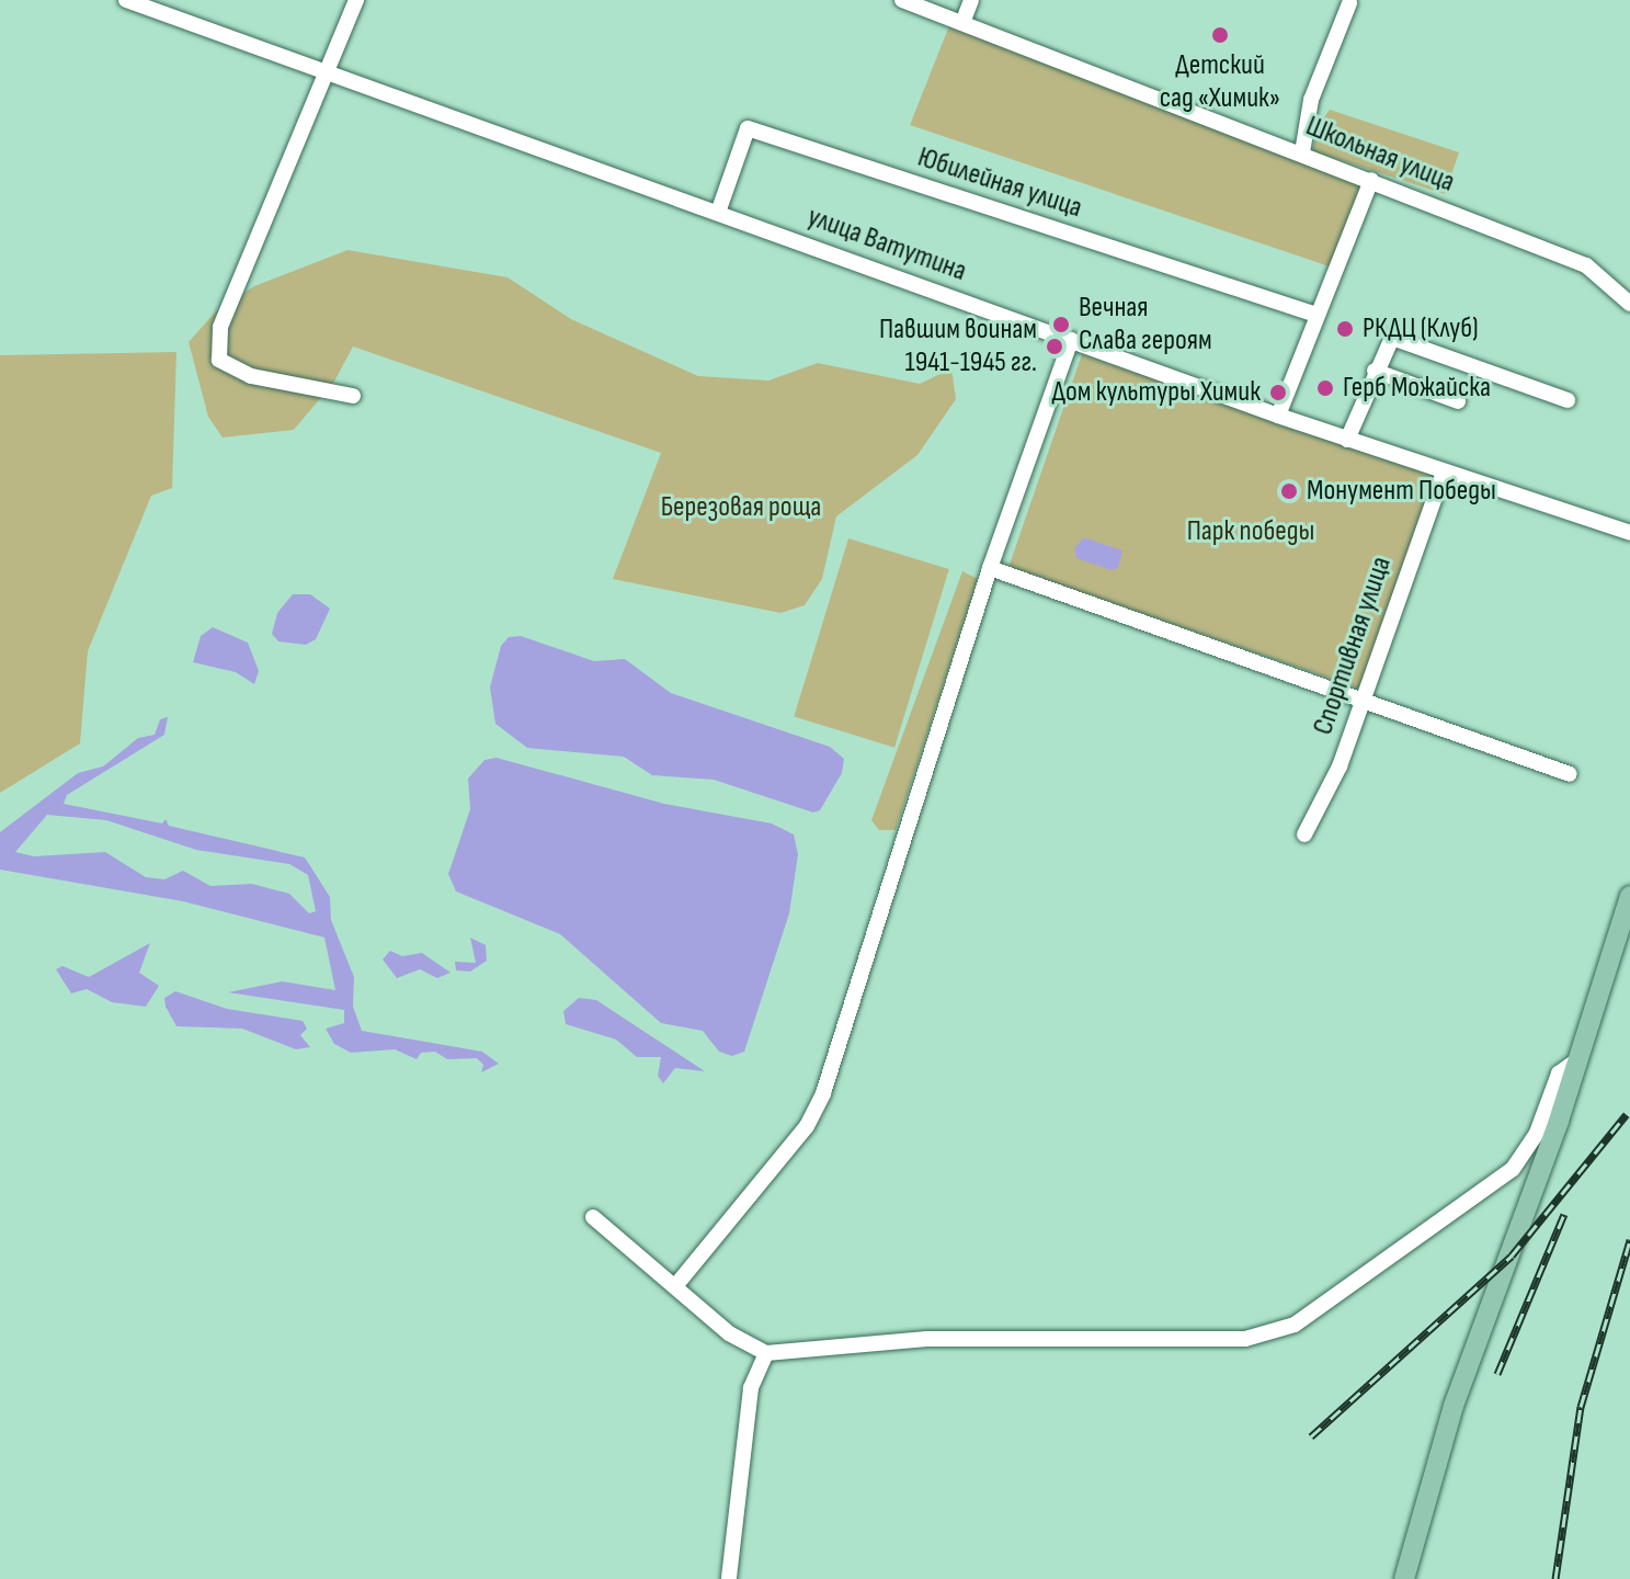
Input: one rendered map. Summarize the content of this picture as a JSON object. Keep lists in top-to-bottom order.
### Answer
{
  "streets": {
    "street": [
      "Школьная улица",
      "Юбилейная улица",
      "улица Ватутина",
      "Спортивная улица"
    ]
  },
  "crossings": [
    ["Юбилейная улица", "улица Ватутина"],
    ["улица Ватутина", "Спортивная улица"]
  ],
  "parks": ["Березовая роща", "Парк победы"],
  "places": [
    "Детский сад «Химик»",
    "Вечная Слава героям",
    "РКДЦ (Клуб)",
    "Павшим воинам 1941-1945 гг.",
    "Герб Можайска",
    "Дом культуры Химик",
    "Монумент Победы"
  ]
}
